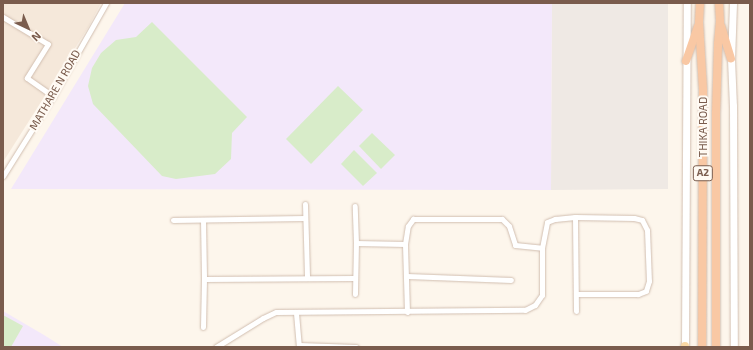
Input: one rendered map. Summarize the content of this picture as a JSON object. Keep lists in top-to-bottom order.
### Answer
{
  "streets": {
    "highway": ["THIKA ROAD", "A2"],
    "street": ["MATHARE N ROAD"]
  },
  "north": "bottom right"
}
